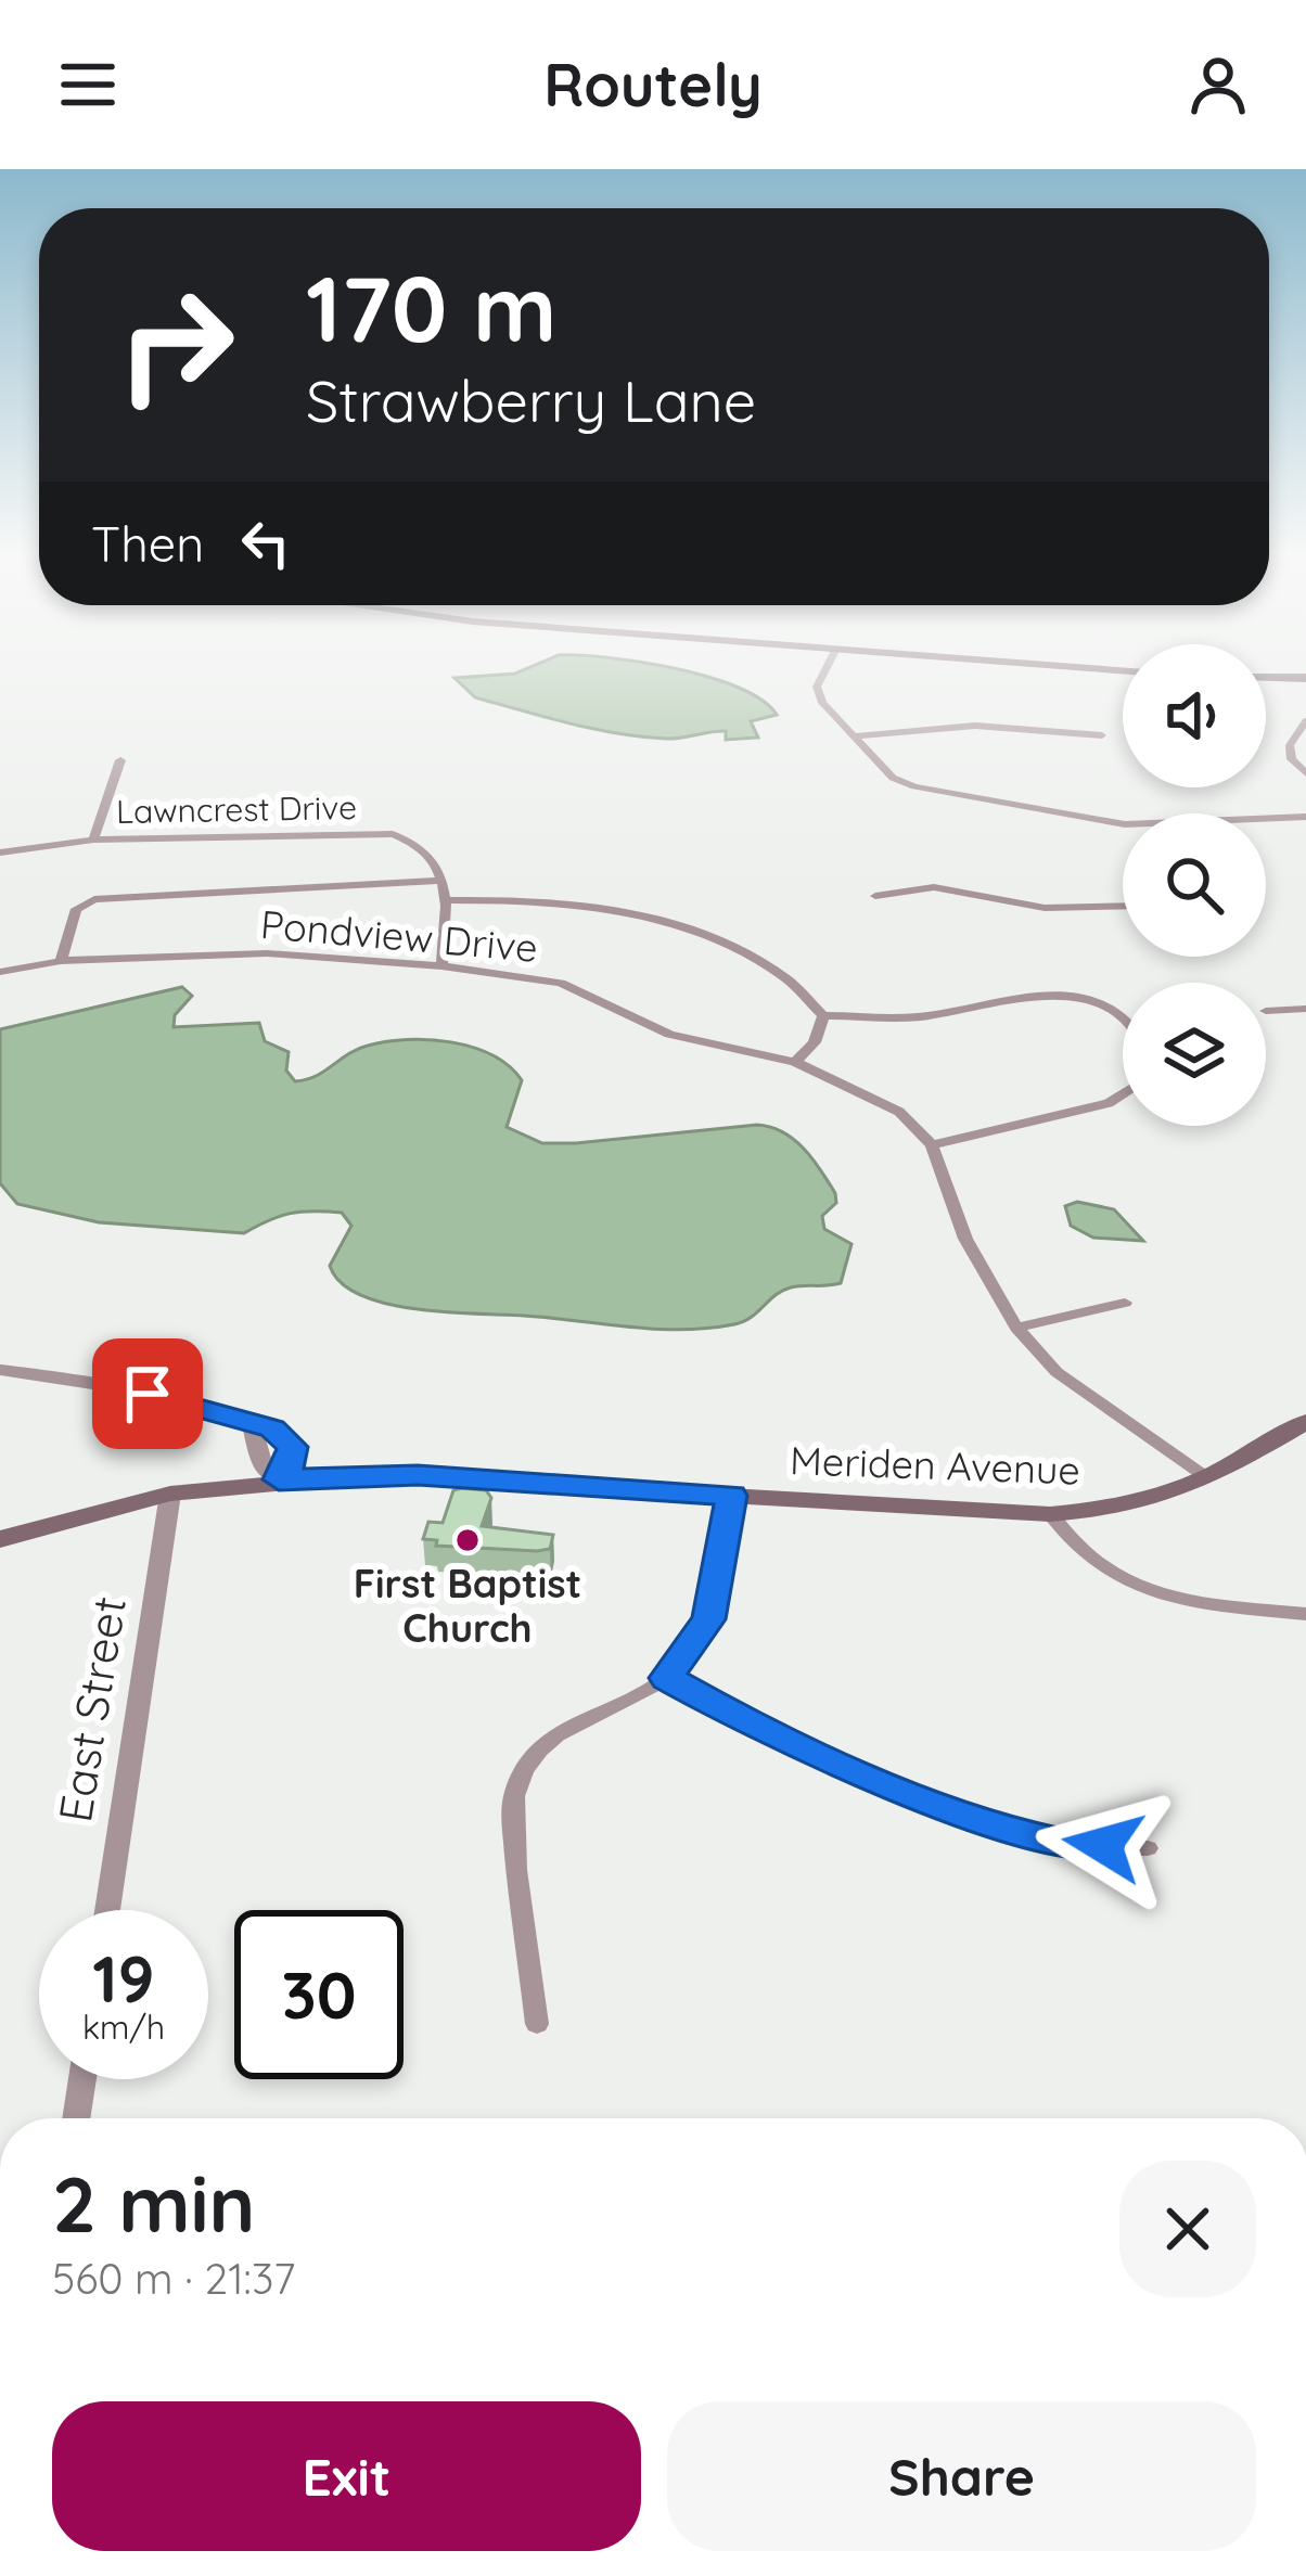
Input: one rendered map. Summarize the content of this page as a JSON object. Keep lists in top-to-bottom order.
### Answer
{
  "streets": {
    "main road": ["Meriden Avenue"],
    "street": ["Lawncrest Drive", "Pondview Drive", "East Street"]
  },
  "crossings": [
    ["Lawncrest Drive", "Pondview Drive"],
    ["Pondview Drive", "Meriden Avenue"],
    ["Meriden Avenue", "East Street"]
  ],
  "places": ["First Baptist Church"],
  "page": {
    "header": "Routely",
    "turn": ["170 m", "Strawberry Lane"],
    "then": "Then",
    "speed": "19 km/h",
    "limit": "30",
    "heading": ["2 min", "560 m · 21:37"],
    "buttons": ["Exit", "Share"]
  }
}
